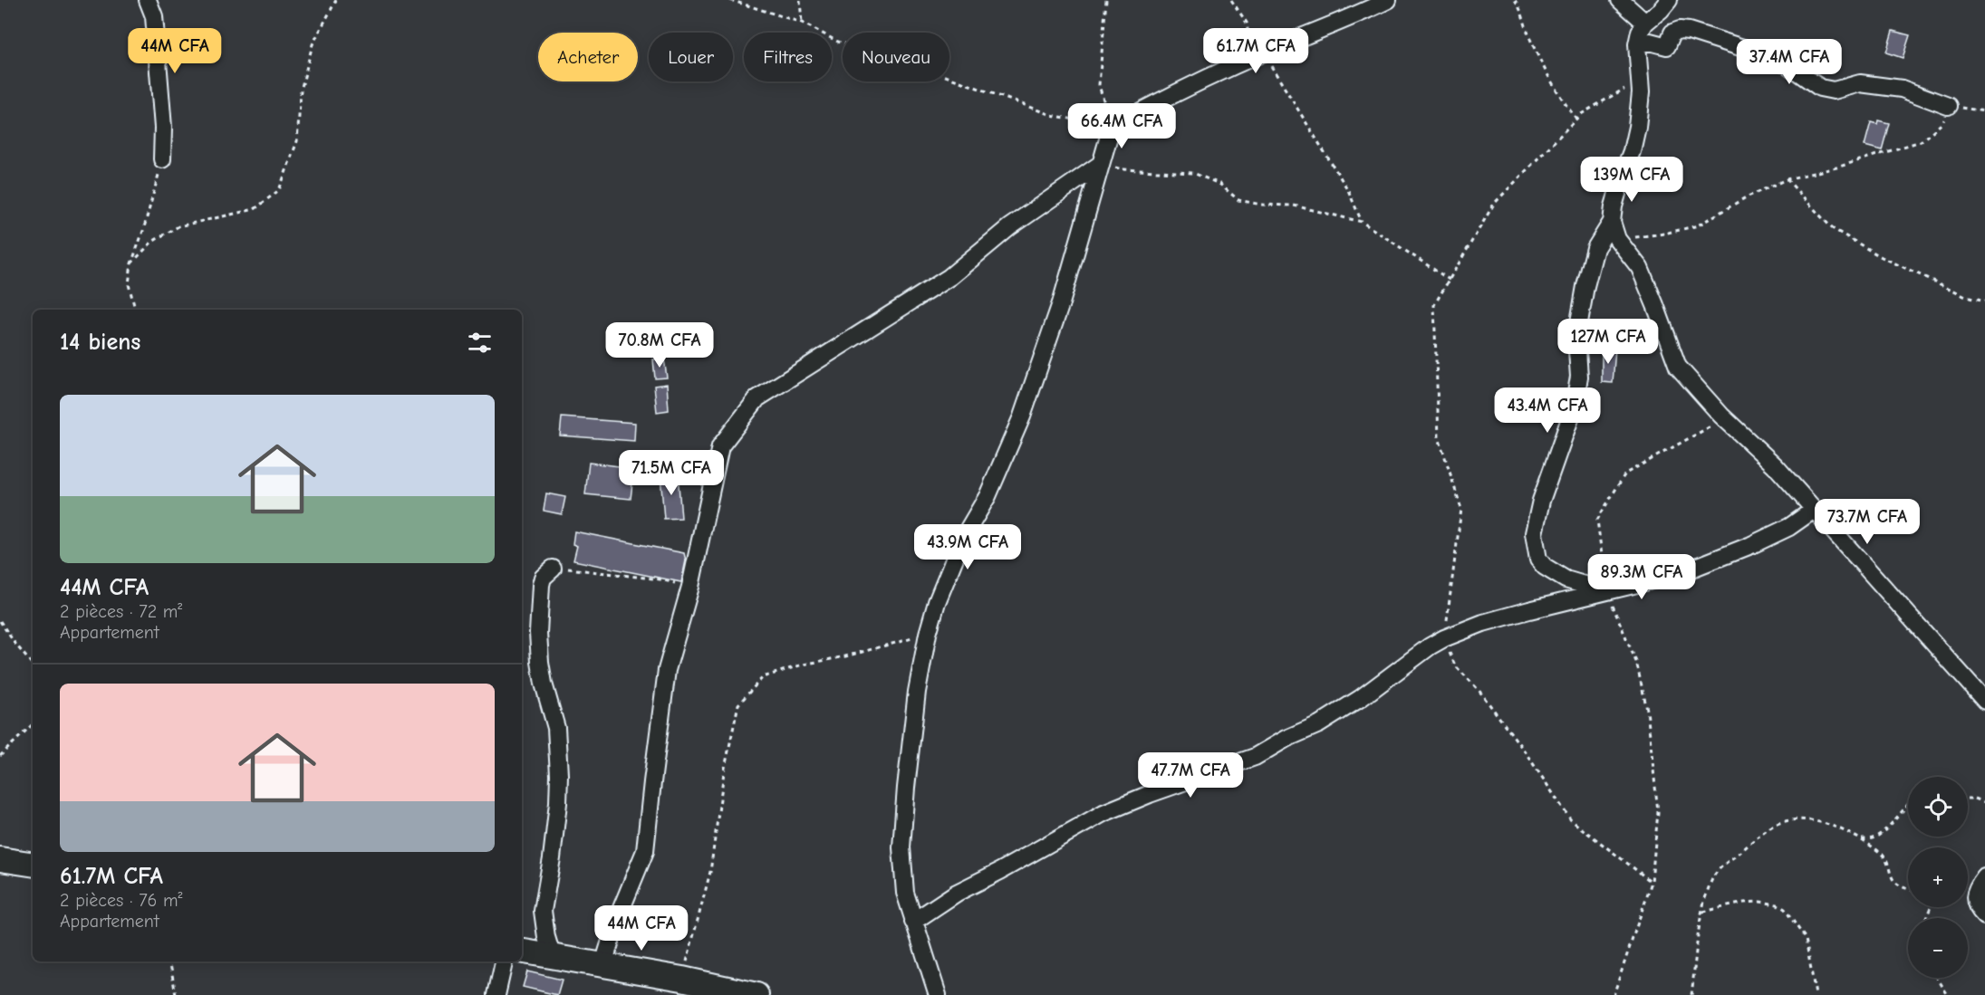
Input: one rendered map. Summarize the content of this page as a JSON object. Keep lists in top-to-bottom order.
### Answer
{
  "page": {
    "price": [
      "44M CFA",
      "61.7M CFA",
      "37.4M CFA",
      "66.4M CFA",
      "139M CFA",
      "127M CFA",
      "70.8M CFA",
      "43.4M CFA",
      "71.5M CFA",
      "73.7M CFA",
      "43.9M CFA",
      "89.3M CFA",
      "47.7M CFA",
      "44M CFA"
    ],
    "chip": [
      "Acheter",
      "Louer",
      "Filtres",
      "Nouveau"
    ],
    "heading": "14 biens",
    "list": [
      {
        "name": "44M CFA",
        "note": "2 pièces · 72 m² · Appartement"
      },
      {
        "name": "61.7M CFA",
        "note": "2 pièces · 76 m² · Appartement"
      }
    ],
    "map_buttons": ["+", "−"]
  }
}
